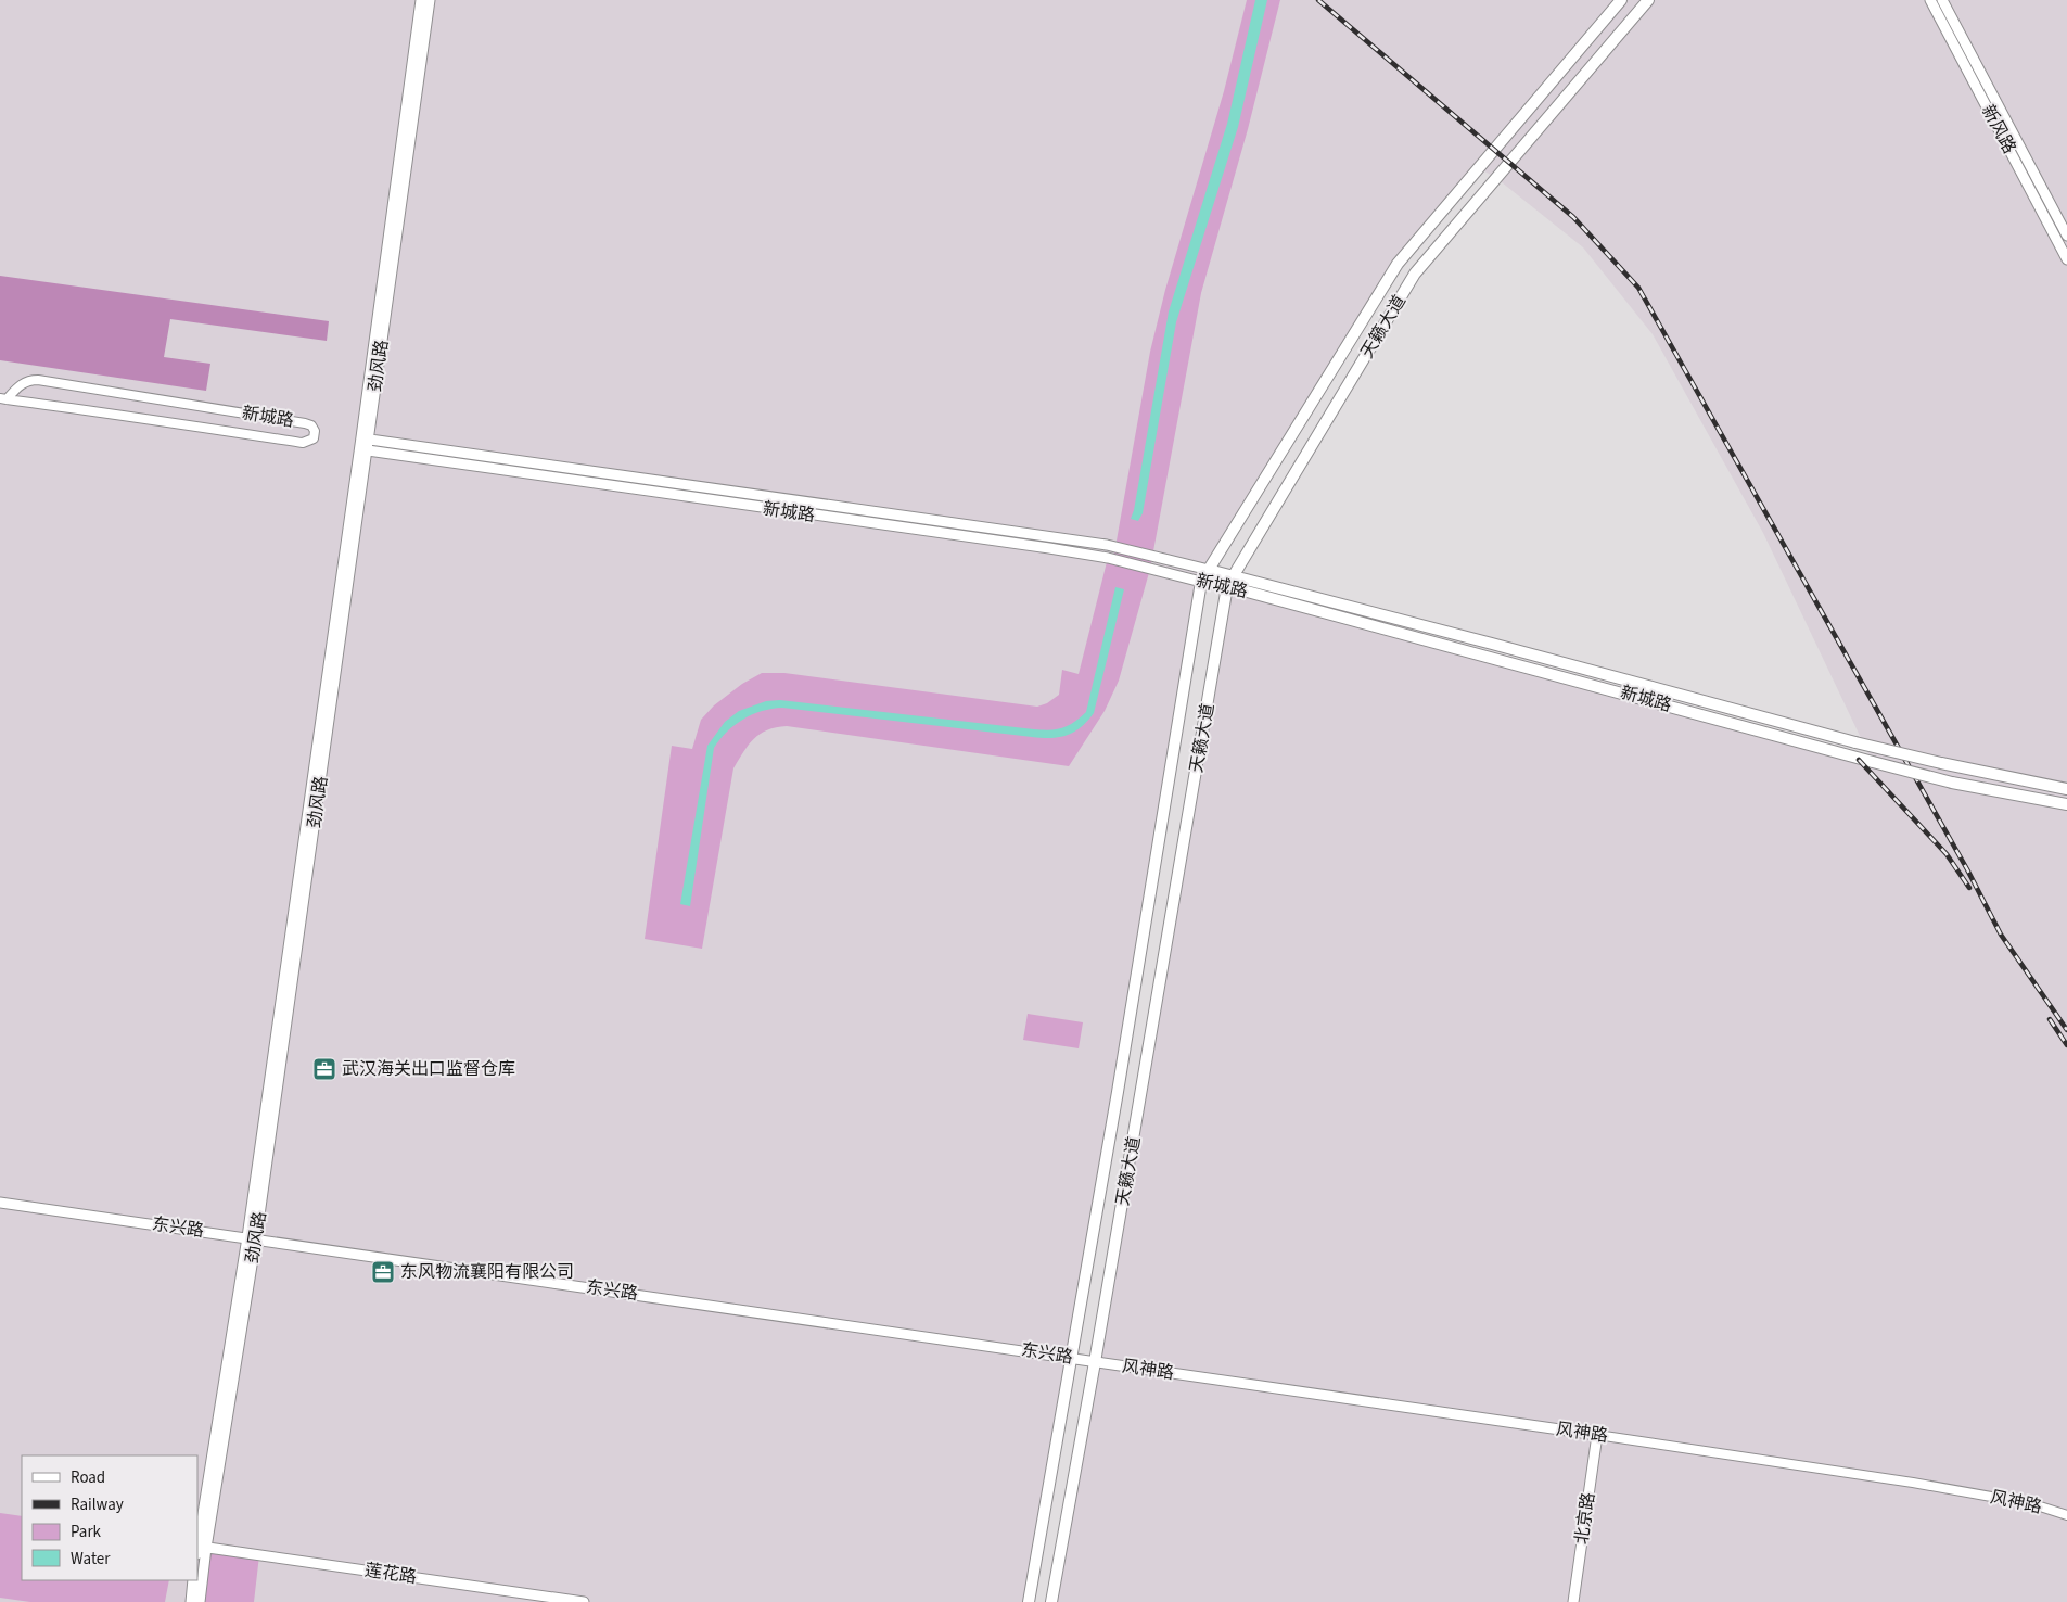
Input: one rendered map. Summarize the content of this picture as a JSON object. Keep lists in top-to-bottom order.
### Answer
{
  "streets": {
    "main road": ["天籁大道", "新城路"],
    "street": [
      "新风路",
      "劲风路",
      "东兴路",
      "风神路",
      "北京路",
      "莲花路"
    ]
  },
  "crossings": [
    ["天籁大道", "新城路"],
    ["天籁大道", "东兴路"],
    ["天籁大道", "风神路"],
    ["劲风路", "新城路"],
    ["劲风路", "东兴路"],
    ["劲风路", "莲花路"],
    ["东兴路", "风神路"],
    ["风神路", "北京路"]
  ],
  "places": {
    "office": ["武汉海关出口监督仓库", "东风物流襄阳有限公司"]
  },
  "legend": [
    "Road",
    "Railway",
    "Park",
    "Water"
  ]
}
